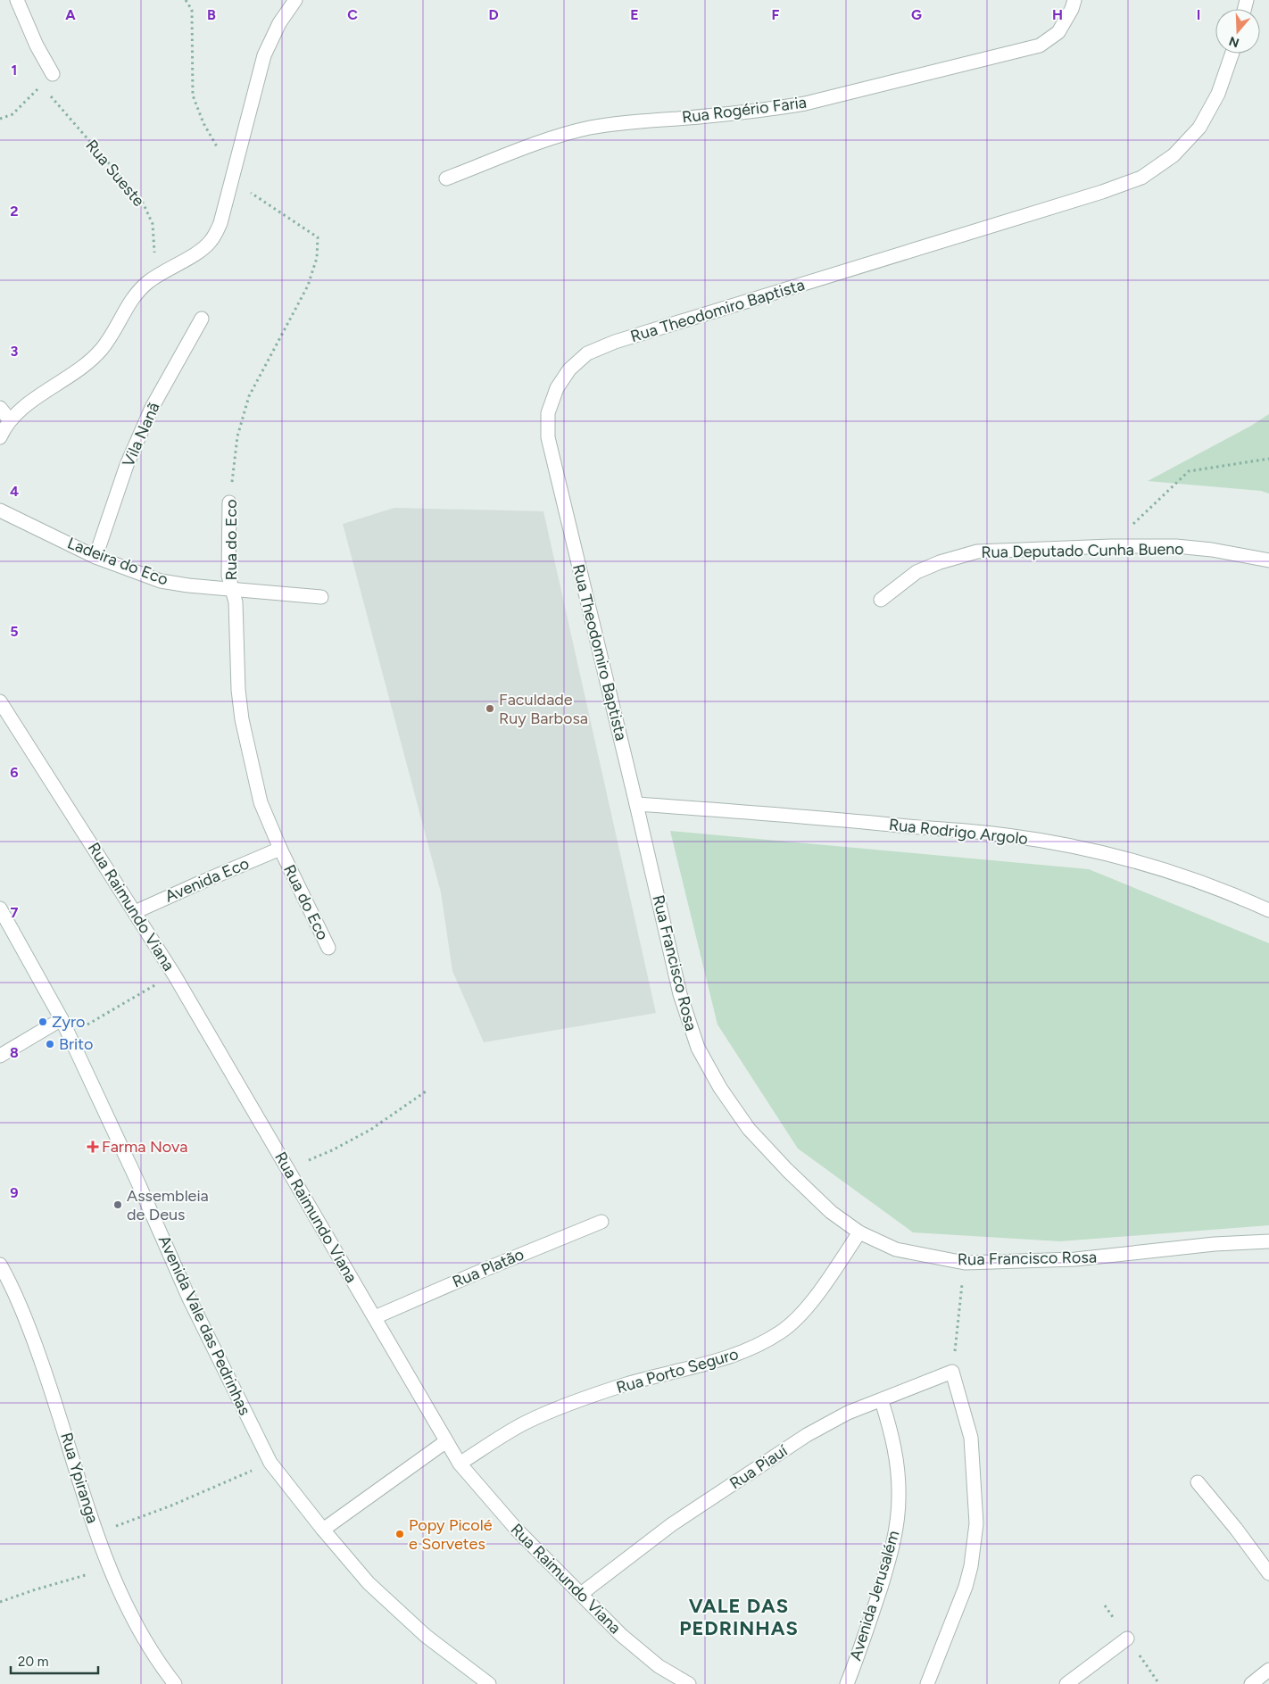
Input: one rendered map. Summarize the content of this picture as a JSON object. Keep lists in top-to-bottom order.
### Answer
{
  "streets": {
    "street": [
      "Rua Rogério Faria",
      "Rua Theodomiro Baptista",
      "Vila Nanã",
      "Rua do Eco",
      "Rua Deputado Cunha Bueno",
      "Ladeira do Eco",
      "Rua Rodrigo Argolo",
      "Avenida Eco",
      "Rua Raimundo Viana",
      "Rua Francisco Rosa",
      "Rua Platão",
      "Avenida Vale das Pedrinhas",
      "Rua Porto Seguro",
      "Rua Piauí",
      "Rua Ypiranga",
      "Avenida Jerusalém"
    ],
    "path": ["Rua Sueste"]
  },
  "crossings": [
    ["Rua Theodomiro Baptista", "Rua Rodrigo Argolo"],
    ["Rua Theodomiro Baptista", "Rua Francisco Rosa"],
    ["Vila Nanã", "Ladeira do Eco"],
    ["Rua do Eco", "Ladeira do Eco"],
    ["Rua do Eco", "Avenida Eco"],
    ["Rua Rodrigo Argolo", "Rua Francisco Rosa"],
    ["Avenida Eco", "Rua Raimundo Viana"],
    ["Rua Raimundo Viana", "Rua Platão"],
    ["Rua Raimundo Viana", "Rua Porto Seguro"],
    ["Rua Raimundo Viana", "Rua Piauí"],
    ["Rua Francisco Rosa", "Rua Porto Seguro"],
    ["Rua Piauí", "Avenida Jerusalém"]
  ],
  "districts": ["VALE DAS PEDRINHAS"],
  "places": {
    "other": [
      "Faculdade Ruy Barbosa",
      "Zyro",
      "Brito",
      "Assembleia de Deus",
      "Popy Picolé e Sorvetes"
    ],
    "health": ["Farma Nova"]
  },
  "scale_bar": "20 m",
  "north": "bottom",
  "grid": {
    "columns": [
      "A",
      "B",
      "C",
      "D",
      "E",
      "F",
      "G",
      "H",
      "I"
    ],
    "rows": [
      "1",
      "2",
      "3",
      "4",
      "5",
      "6",
      "7",
      "8",
      "9"
    ]
  }
}
